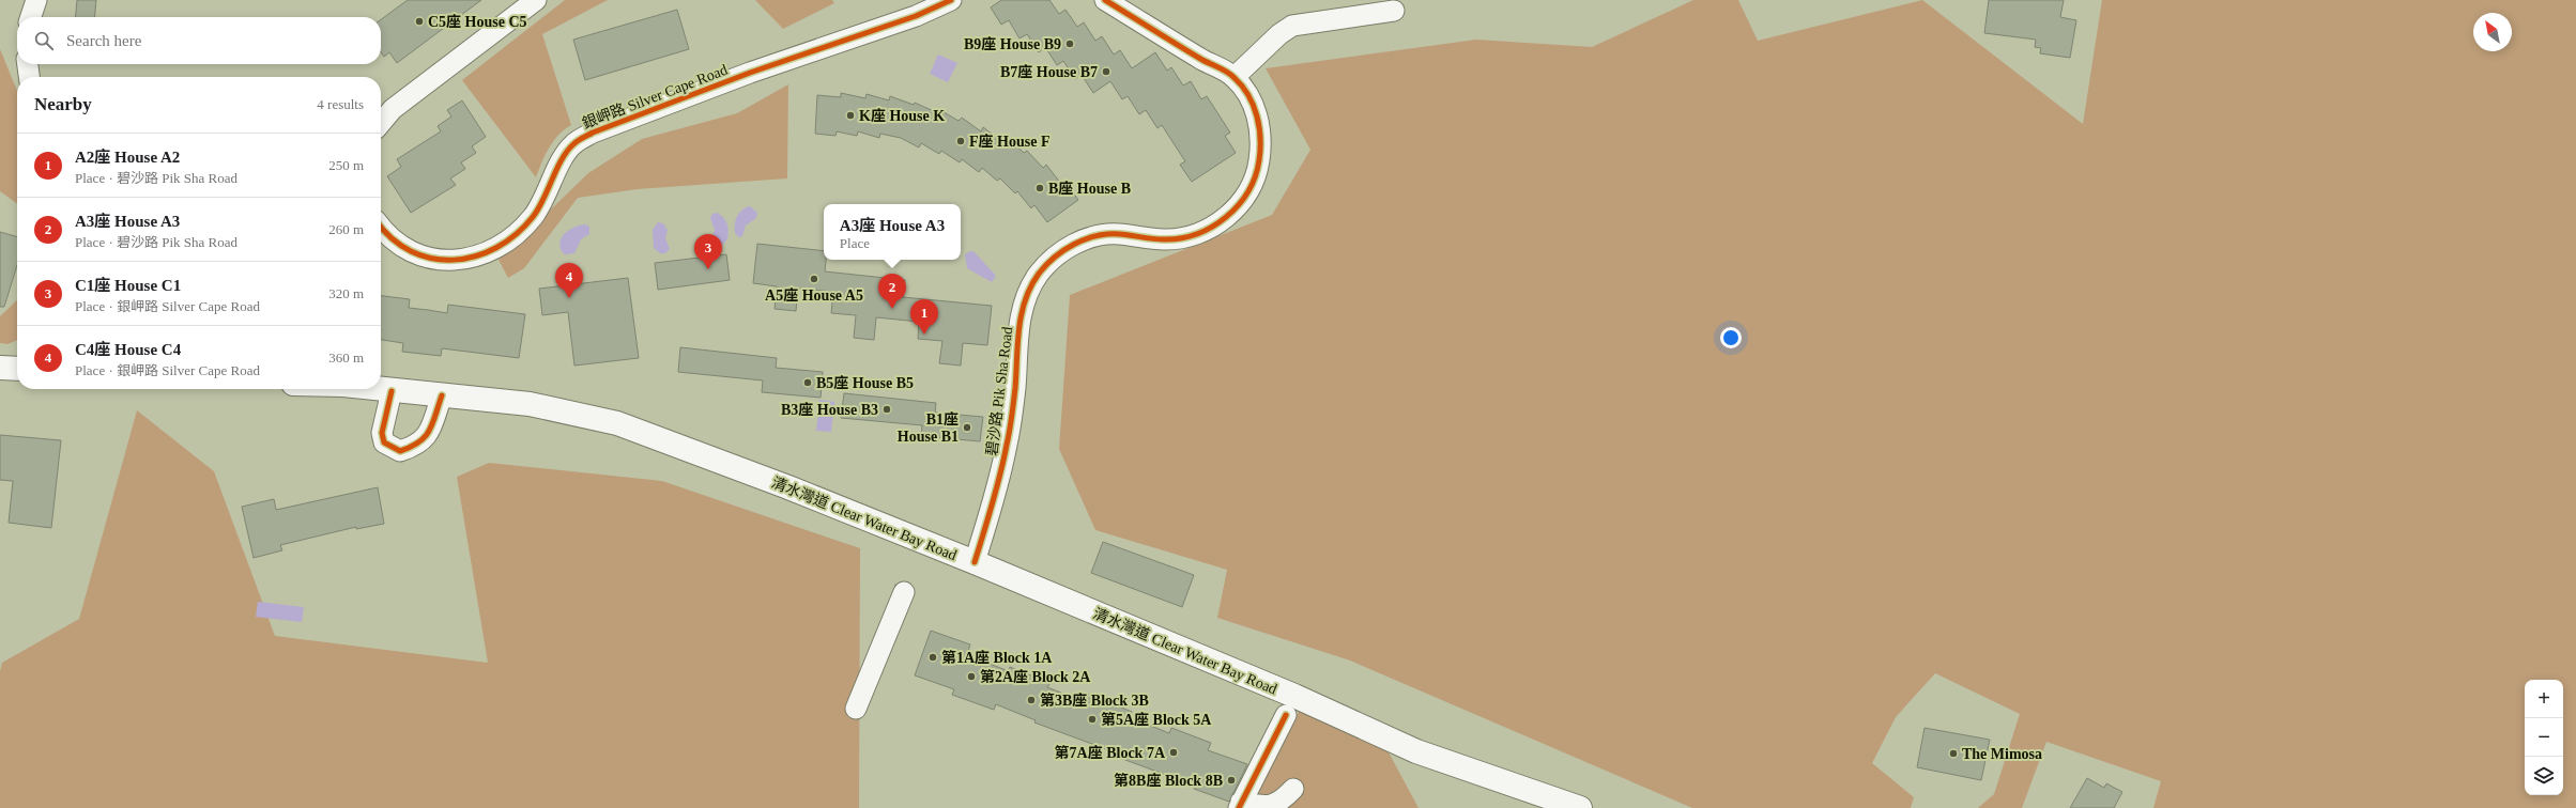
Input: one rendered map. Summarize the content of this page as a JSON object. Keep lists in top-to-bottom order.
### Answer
{
  "streets": {
    "main road": ["清水灣道 Clear Water Bay Road"],
    "street": ["銀岬路 Silver Cape Road", "碧沙路 Pik Sha Road"]
  },
  "crossings": [
    ["碧沙路 Pik Sha Road", "清水灣道 Clear Water Bay Road"]
  ],
  "places": [
    "C5座 House C5",
    "B9座 House B9",
    "B7座 House B7",
    "K座 House K",
    "F座 House F",
    "B座 House B",
    "A5座 House A5",
    "B5座 House B5",
    "B3座 House B3",
    "B1座 House B1",
    "第1A座 Block 1A",
    "第2A座 Block 2A",
    "第3B座 Block 3B",
    "第5A座 Block 5A",
    "第7A座 Block 7A",
    "The Mimosa",
    "第8B座 Block 8B"
  ],
  "north": "top left",
  "page": {
    "search": "Search here",
    "heading": ["Nearby", "4 results"],
    "list": [
      {
        "mark": "1",
        "name": "A2座 House A2",
        "note": "Place · 碧沙路 Pik Sha Road",
        "value": "250 m"
      },
      {
        "mark": "2",
        "name": "A3座 House A3",
        "note": "Place · 碧沙路 Pik Sha Road",
        "value": "260 m"
      },
      {
        "mark": "3",
        "name": "C1座 House C1",
        "note": "Place · 銀岬路 Silver Cape Road",
        "value": "320 m"
      },
      {
        "mark": "4",
        "name": "C4座 House C4",
        "note": "Place · 銀岬路 Silver Cape Road",
        "value": "360 m"
      }
    ],
    "popup": ["A3座 House A3", "Place"],
    "pins": [
      "3",
      "4",
      "2",
      "1"
    ],
    "map_buttons": ["+", "−"]
  }
}
